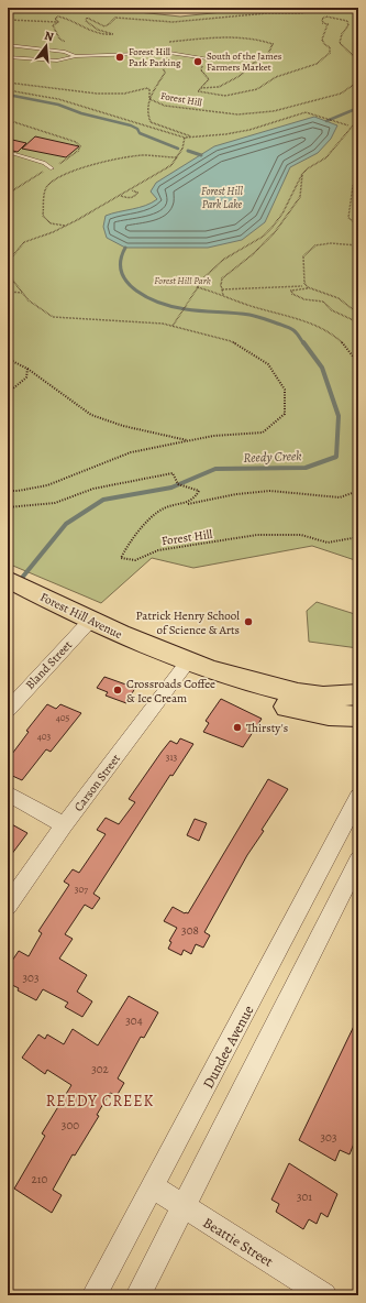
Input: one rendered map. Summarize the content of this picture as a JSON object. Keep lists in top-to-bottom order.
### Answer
{
  "streets": {
    "main road": ["Forest Hill Avenue"],
    "street": [
      "Bland Street",
      "Carson Street",
      "Dundee Avenue",
      "Beattie Street"
    ],
    "path": ["Forest Hill"]
  },
  "crossings": [
    ["Forest Hill Avenue", "Bland Street"],
    ["Forest Hill Avenue", "Carson Street"],
    ["Dundee Avenue", "Beattie Street"]
  ],
  "districts": ["REEDY CREEK"],
  "water": ["Forest Hill Park Lake", "Reedy Creek"],
  "parks": ["Forest Hill Park"],
  "places": [
    "Forest Hill Park Parking",
    "South of the James Farmers Market",
    "Patrick Henry School of Science & Arts",
    "Crossroads Coffee & Ice Cream",
    "Thirsty's"
  ],
  "house_numbers": [
    "405",
    "403",
    "313",
    "307",
    "308",
    "303",
    "304",
    "302",
    "300",
    "303",
    "210",
    "301"
  ],
  "north": "top"
}
